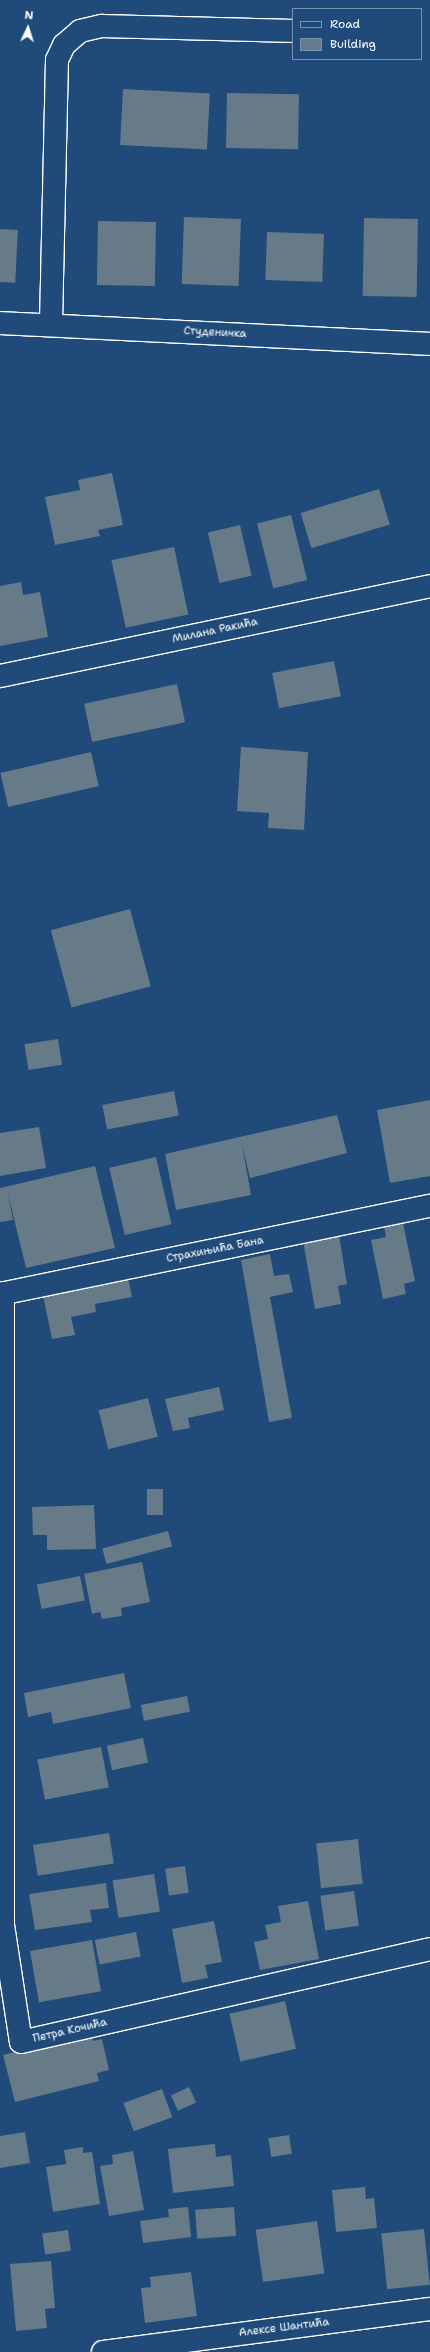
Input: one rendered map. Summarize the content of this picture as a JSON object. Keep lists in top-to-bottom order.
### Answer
{
  "streets": {
    "street": [
      "Студеничка",
      "Милана Ракића",
      "Страхињића Бана",
      "Петра Кочића",
      "Алексе Шантића"
    ]
  },
  "crossings": [
    ["Страхињића Бана", "Петра Кочића"]
  ],
  "legend": ["Road", "Building"],
  "north": "top"
}
